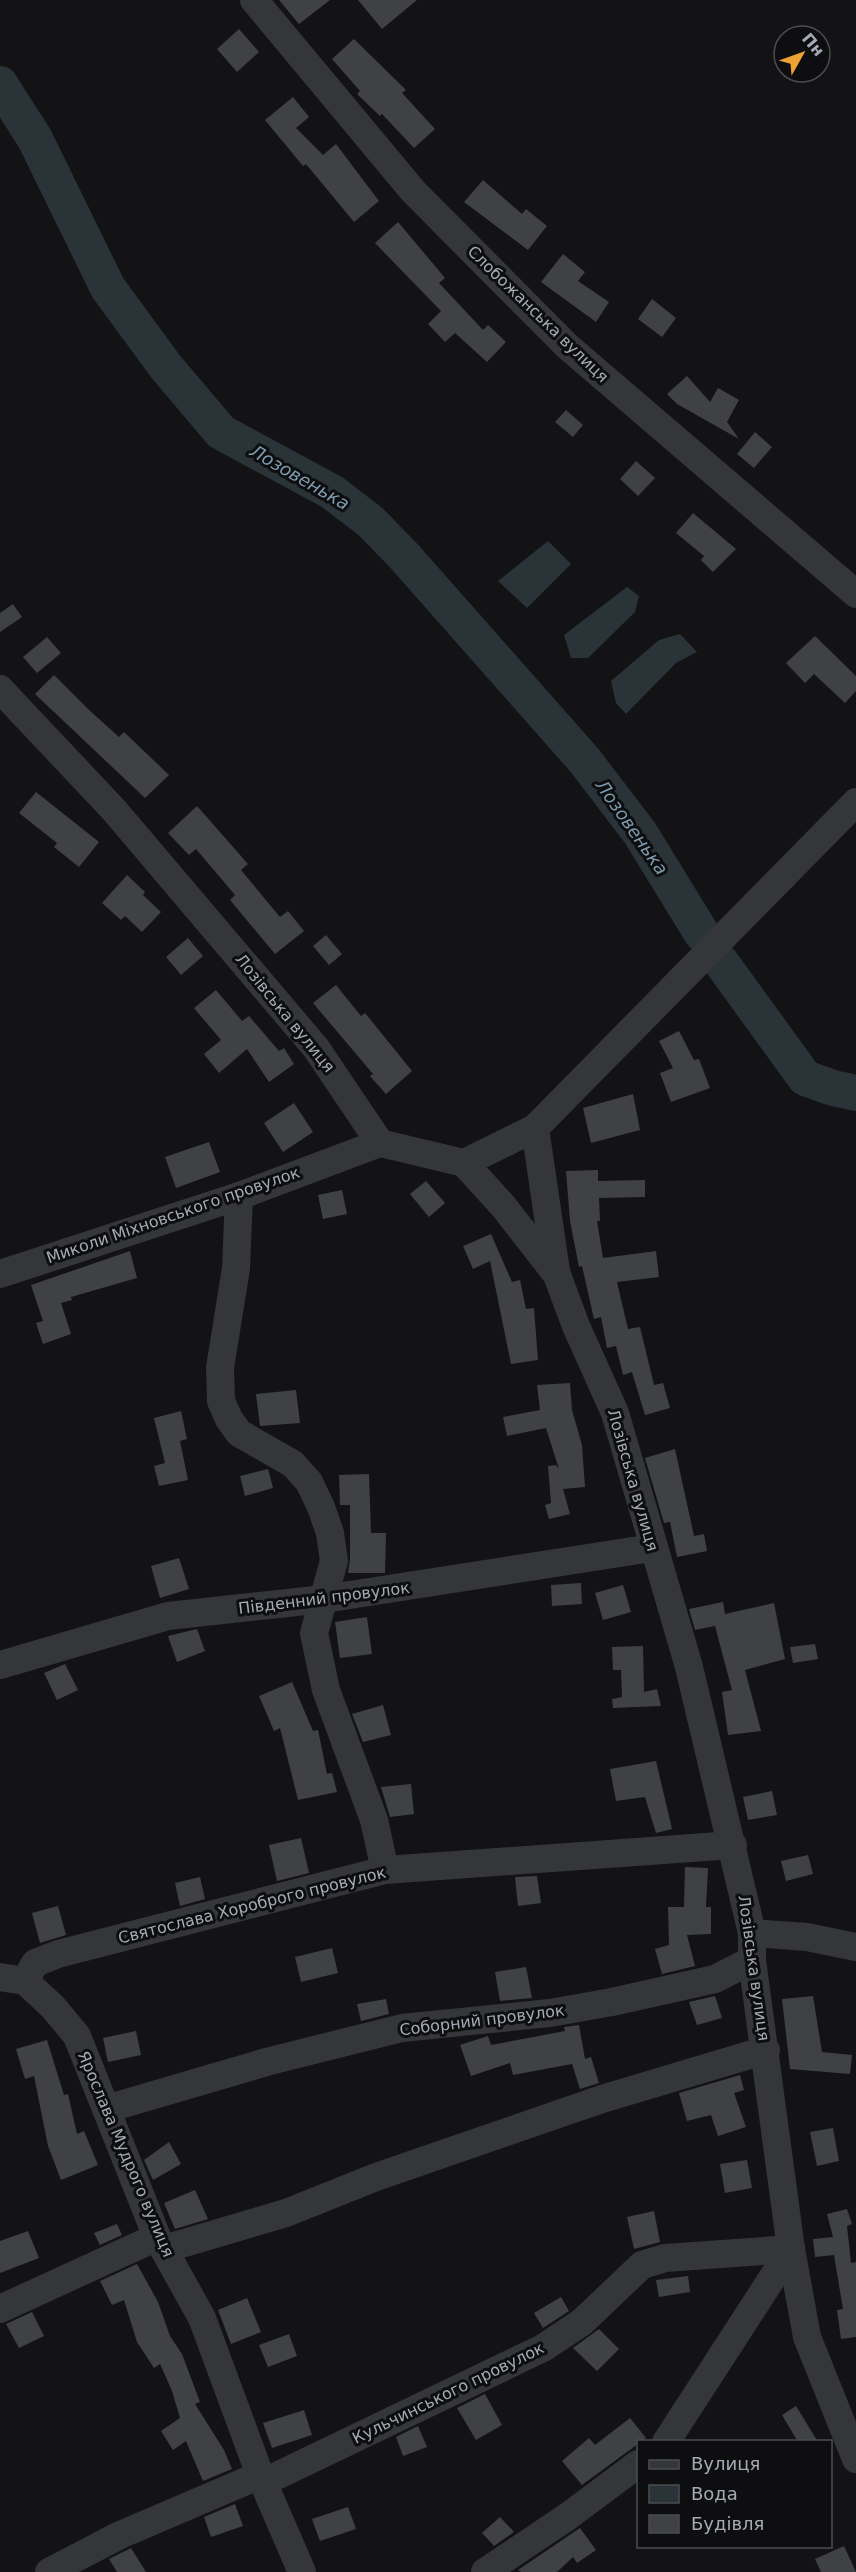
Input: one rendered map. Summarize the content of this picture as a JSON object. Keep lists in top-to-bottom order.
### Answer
{
  "streets": {
    "street": [
      "Слобожанська вулиця",
      "Лозівська вулиця",
      "Миколи Міхновського провулок",
      "Південний провулок",
      "Святослава Хороброго провулок",
      "Соборний провулок",
      "Ярослава Мудрого вулиця",
      "Кульчинського провулок"
    ]
  },
  "crossings": [
    ["Лозівська вулиця", "Миколи Міхновського провулок"],
    ["Лозівська вулиця", "Південний провулок"],
    ["Лозівська вулиця", "Святослава Хороброго провулок"],
    ["Лозівська вулиця", "Соборний провулок"],
    ["Лозівська вулиця", "Кульчинського провулок"],
    ["Святослава Хороброго провулок", "Ярослава Мудрого вулиця"],
    ["Соборний провулок", "Ярослава Мудрого вулиця"],
    ["Ярослава Мудрого вулиця", "Кульчинського провулок"]
  ],
  "water": ["Лозовенька"],
  "legend": ["Вулиця", "Вода", "Будівля"],
  "north": "top right"
}
